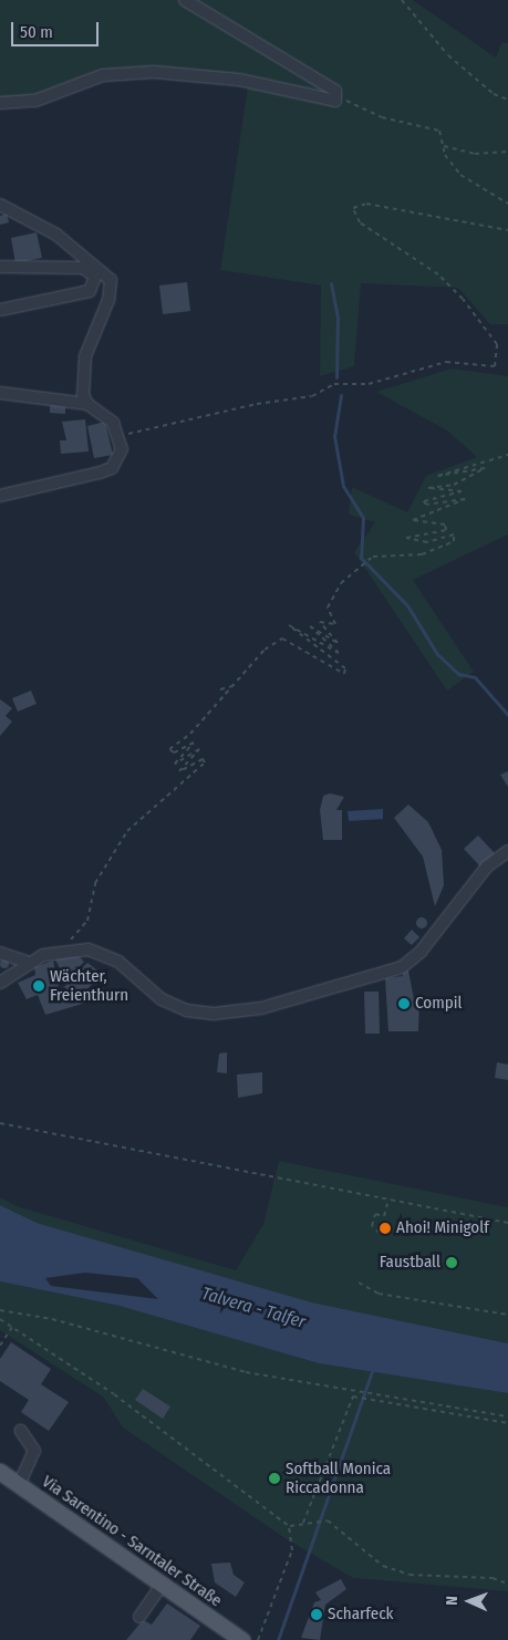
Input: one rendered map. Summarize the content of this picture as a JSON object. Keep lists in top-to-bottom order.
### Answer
{
  "streets": {
    "main road": ["Via Sarentino - Sarntaler Straße"]
  },
  "water": ["Talvera - Talfer"],
  "places": [
    "Wächter, Freienthurn",
    "Compil",
    "Ahoi! Minigolf",
    "Faustball",
    "Softball Monica Riccadonna",
    "Scharfeck"
  ],
  "scale_bar": "50 m",
  "north": "left"
}
